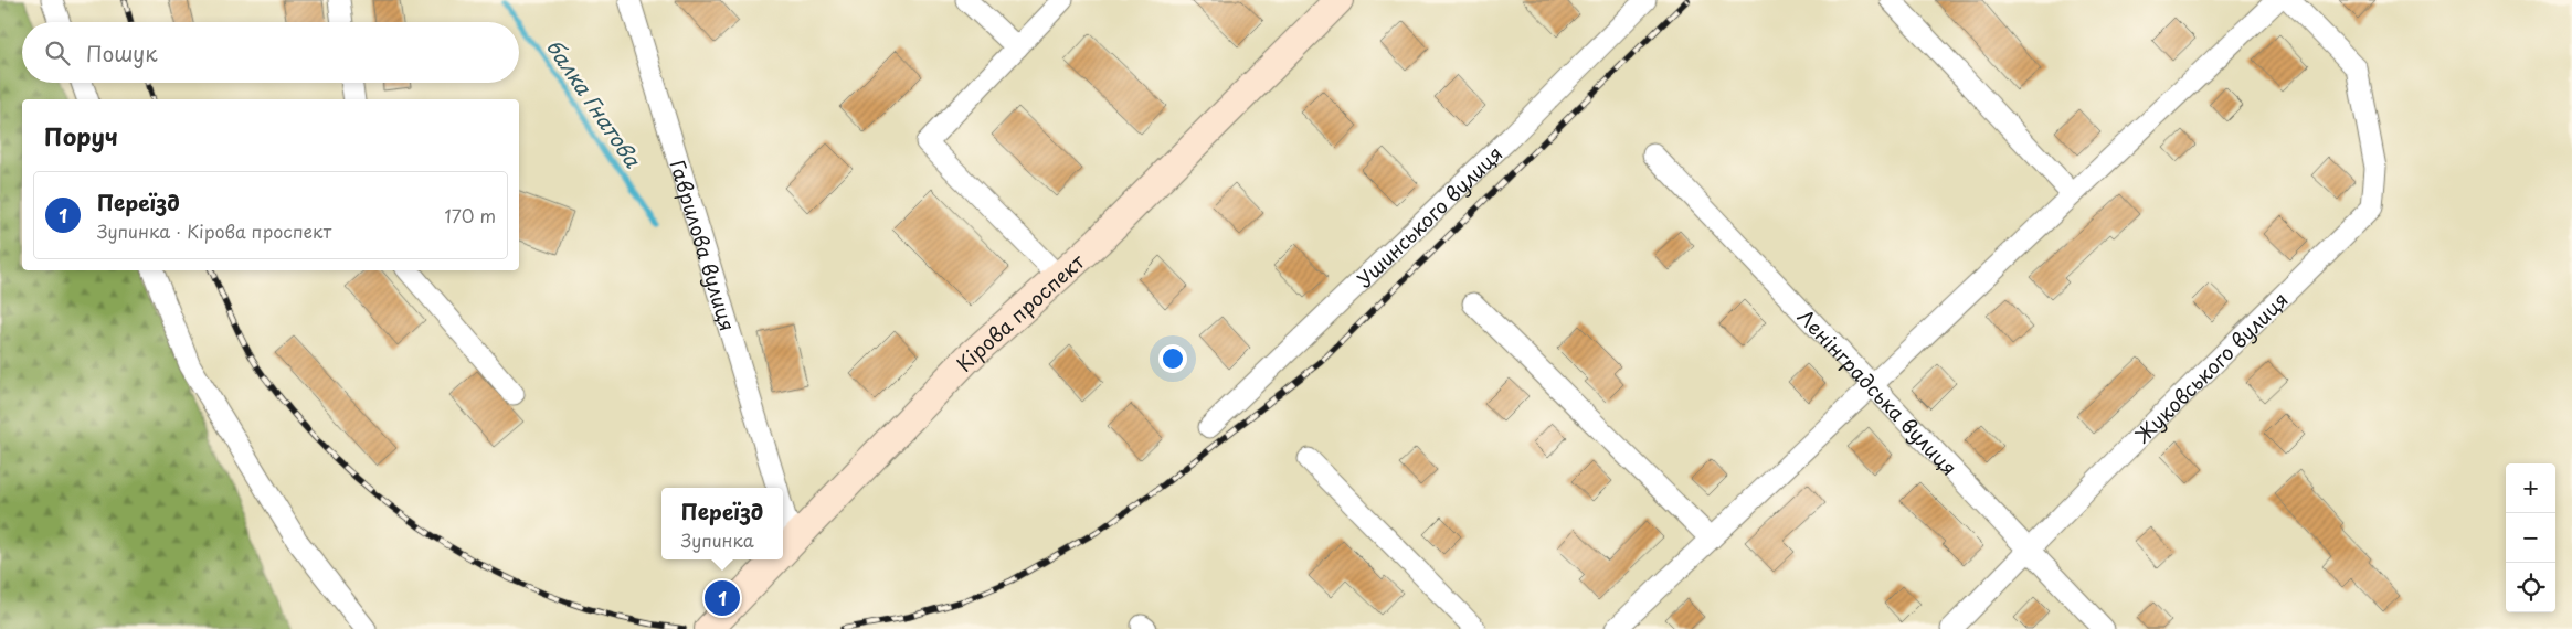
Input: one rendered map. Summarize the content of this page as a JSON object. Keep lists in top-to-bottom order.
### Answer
{
  "streets": {
    "street": [
      "Ушинського вулиця",
      "Гаврилова вулиця",
      "Кірова проспект",
      "Жуковського вулиця",
      "Ленінградська вулиця"
    ]
  },
  "crossings": [
    ["Гаврилова вулиця", "Кірова проспект"],
    ["Жуковського вулиця", "Ленінградська вулиця"]
  ],
  "water": ["балка Гнатова"],
  "page": {
    "search": "Пошук",
    "heading": "Поруч",
    "list": [
      {
        "mark": "1",
        "name": "Переїзд",
        "note": "Зупинка · Кірова проспект",
        "value": "170 m"
      }
    ],
    "map_buttons": ["+", "−"],
    "popup": ["Переїзд", "Зупинка"],
    "pins": "1"
  }
}
